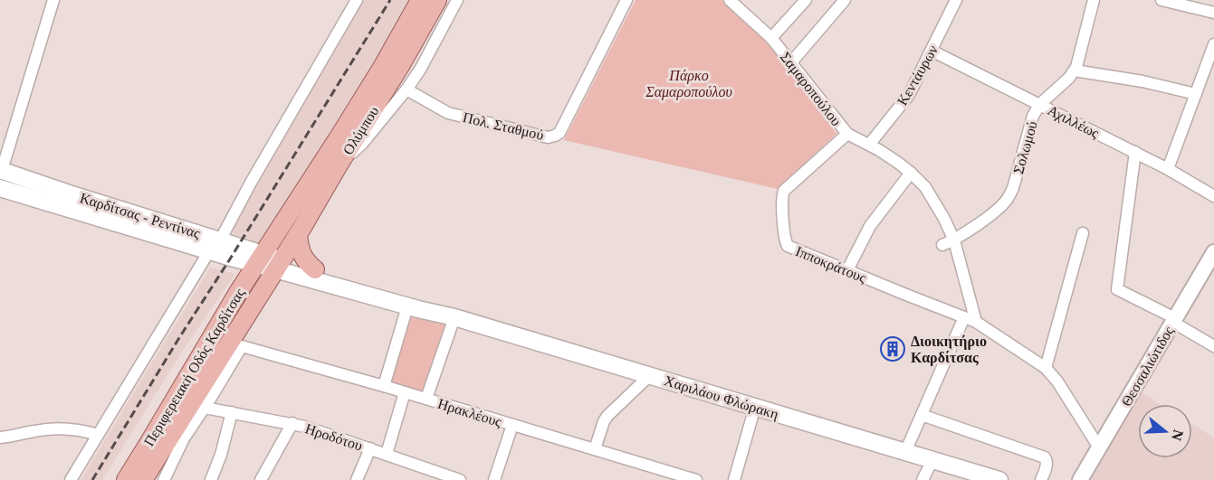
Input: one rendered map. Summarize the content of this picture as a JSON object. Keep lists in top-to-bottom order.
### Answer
{
  "streets": {
    "main road": [
      "Ολύμπου",
      "Καρδίτσας - Ρεντίνας",
      "Περιφερειακή Οδός Καρδίτσας",
      "Χαριλάου Φλώρακη"
    ],
    "street": [
      "Κεντάυρων",
      "Σαμαροπούλου",
      "Αχιλλέως",
      "Πολ. Σταθμού",
      "Σολωμού",
      "Ιπποκράτους",
      "Θεσσαλιώτιδος",
      "Ηρακλέους",
      "Ηροδότου"
    ]
  },
  "crossings": [
    ["Κεντάυρων", "Σαμαροπούλου"],
    ["Κεντάυρων", "Αχιλλέως"],
    ["Σαμαροπούλου", "Σολωμού"],
    ["Σαμαροπούλου", "Ιπποκράτους"],
    ["Αχιλλέως", "Σολωμού"],
    ["Ολύμπου", "Καρδίτσας - Ρεντίνας"],
    ["Ολύμπου", "Περιφερειακή Οδός Καρδίτσας"],
    ["Ολύμπου", "Χαριλάου Φλώρακη"],
    ["Καρδίτσας - Ρεντίνας", "Περιφερειακή Οδός Καρδίτσας"],
    ["Καρδίτσας - Ρεντίνας", "Χαριλάου Φλώρακη"],
    ["Περιφερειακή Οδός Καρδίτσας", "Χαριλάου Φλώρακη"],
    ["Ηρακλέους", "Ηροδότου"]
  ],
  "parks": ["Πάρκο Σαμαροπούλου"],
  "places": {
    "building": ["Διοικητήριο Καρδίτσας"]
  },
  "north": "right"
}
